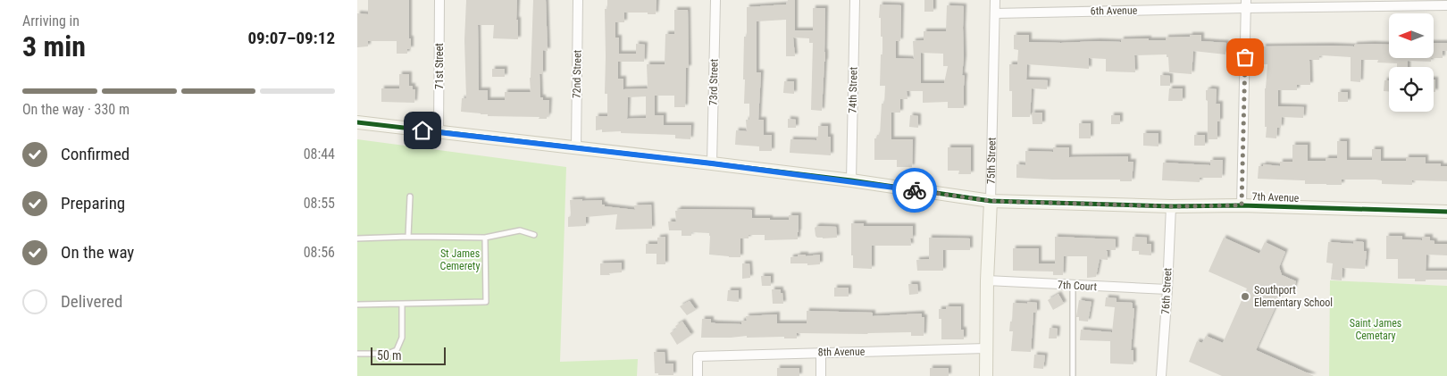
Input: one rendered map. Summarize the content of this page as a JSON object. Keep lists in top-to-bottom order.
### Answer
{
  "streets": {
    "street": [
      "6th Avenue",
      "71st Street",
      "72nd Street",
      "73rd Street",
      "74th Street",
      "75th Street",
      "7th Avenue",
      "7th Court",
      "76th Street",
      "8th Avenue"
    ]
  },
  "crossings": [
    ["6th Avenue", "75th Street"],
    ["71st Street", "7th Avenue"],
    ["72nd Street", "7th Avenue"],
    ["73rd Street", "7th Avenue"],
    ["74th Street", "7th Avenue"],
    ["75th Street", "7th Avenue"],
    ["75th Street", "7th Court"],
    ["75th Street", "8th Avenue"],
    ["7th Avenue", "76th Street"],
    ["7th Court", "76th Street"]
  ],
  "parks": ["St James Cemerety", "Saint James Cemetary"],
  "places": ["Southport Elementary School"],
  "scale_bar": "50 m",
  "north": "left",
  "page": {
    "heading": ["3 min", "Arriving in", "09:07–09:12"],
    "bar": "On the way · 330 m",
    "list": [
      ["Confirmed", "08:44"],
      ["Preparing", "08:55"],
      ["On the way", "08:56"],
      "Delivered"
    ],
    "scale": "50 m"
  }
}
